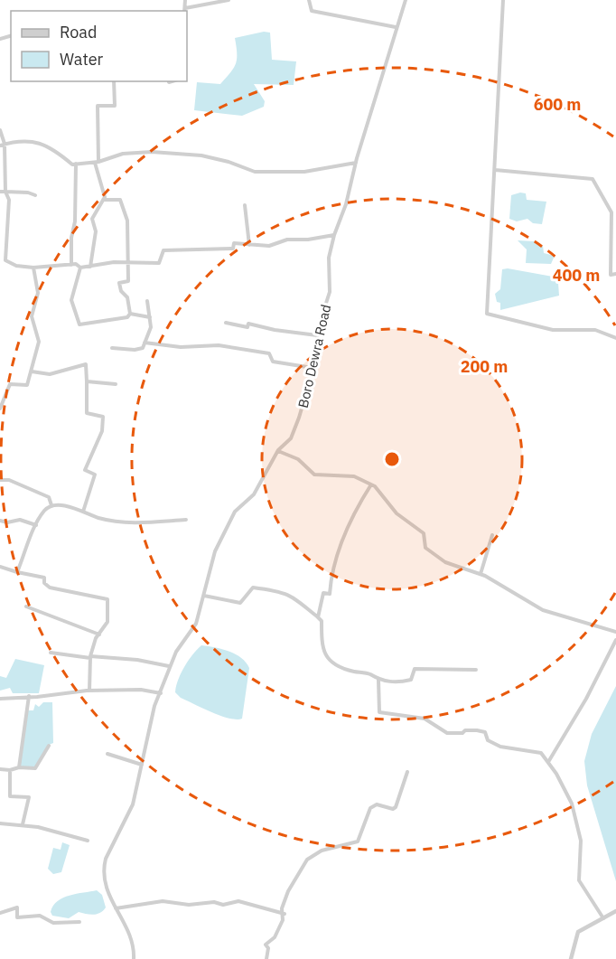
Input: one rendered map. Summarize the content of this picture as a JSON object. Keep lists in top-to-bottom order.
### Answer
{
  "streets": {
    "street": ["Boro Dewra Road"]
  },
  "legend": ["Road", "Water"],
  "rings": ["600 m", "400 m", "200 m"]
}
